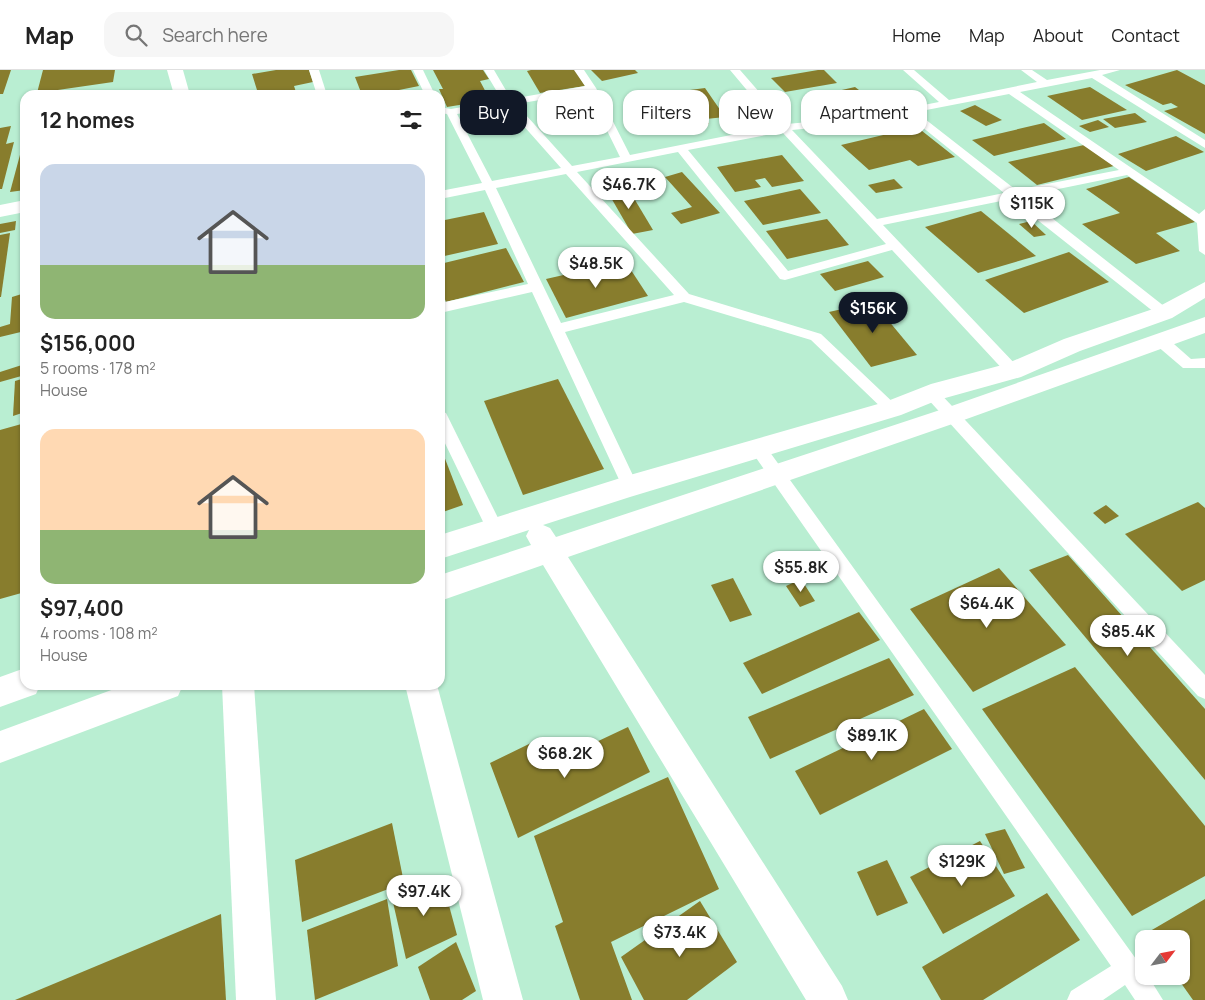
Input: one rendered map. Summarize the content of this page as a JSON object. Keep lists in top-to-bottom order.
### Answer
{
  "north": "top right",
  "page": {
    "header": "Map",
    "search": "Search here",
    "nav": [
      "Home",
      "Map",
      "About",
      "Contact"
    ],
    "chip": [
      "Buy",
      "Rent",
      "Filters",
      "New",
      "Apartment"
    ],
    "heading": "12 homes",
    "list": [
      {
        "name": "$156,000",
        "note": "5 rooms · 178 m² · House"
      },
      {
        "name": "$97,400",
        "note": "4 rooms · 108 m² · House"
      }
    ],
    "price": [
      "$46.7K",
      "$115K",
      "$48.5K",
      "$156K",
      "$55.8K",
      "$64.4K",
      "$85.4K",
      "$89.1K",
      "$68.2K",
      "$129K",
      "$97.4K",
      "$73.4K"
    ]
  }
}
